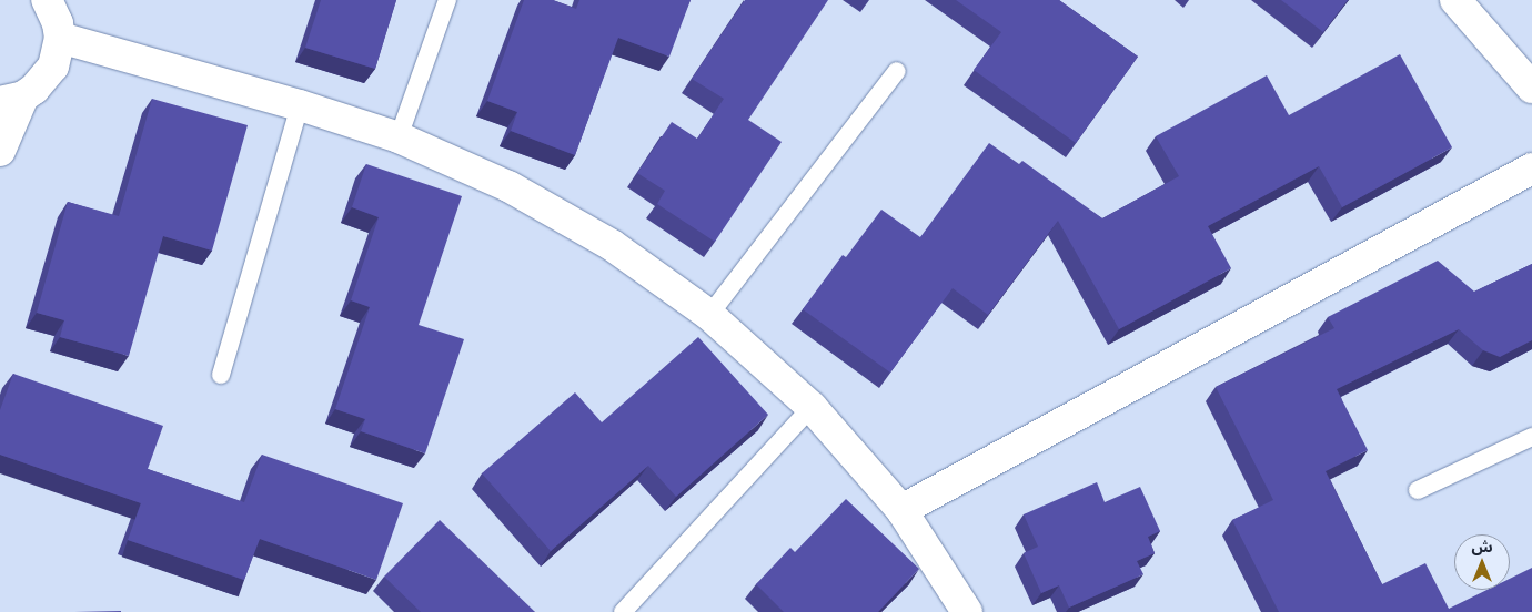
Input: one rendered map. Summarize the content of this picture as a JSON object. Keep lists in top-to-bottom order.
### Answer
{
  "north": "top"
}
